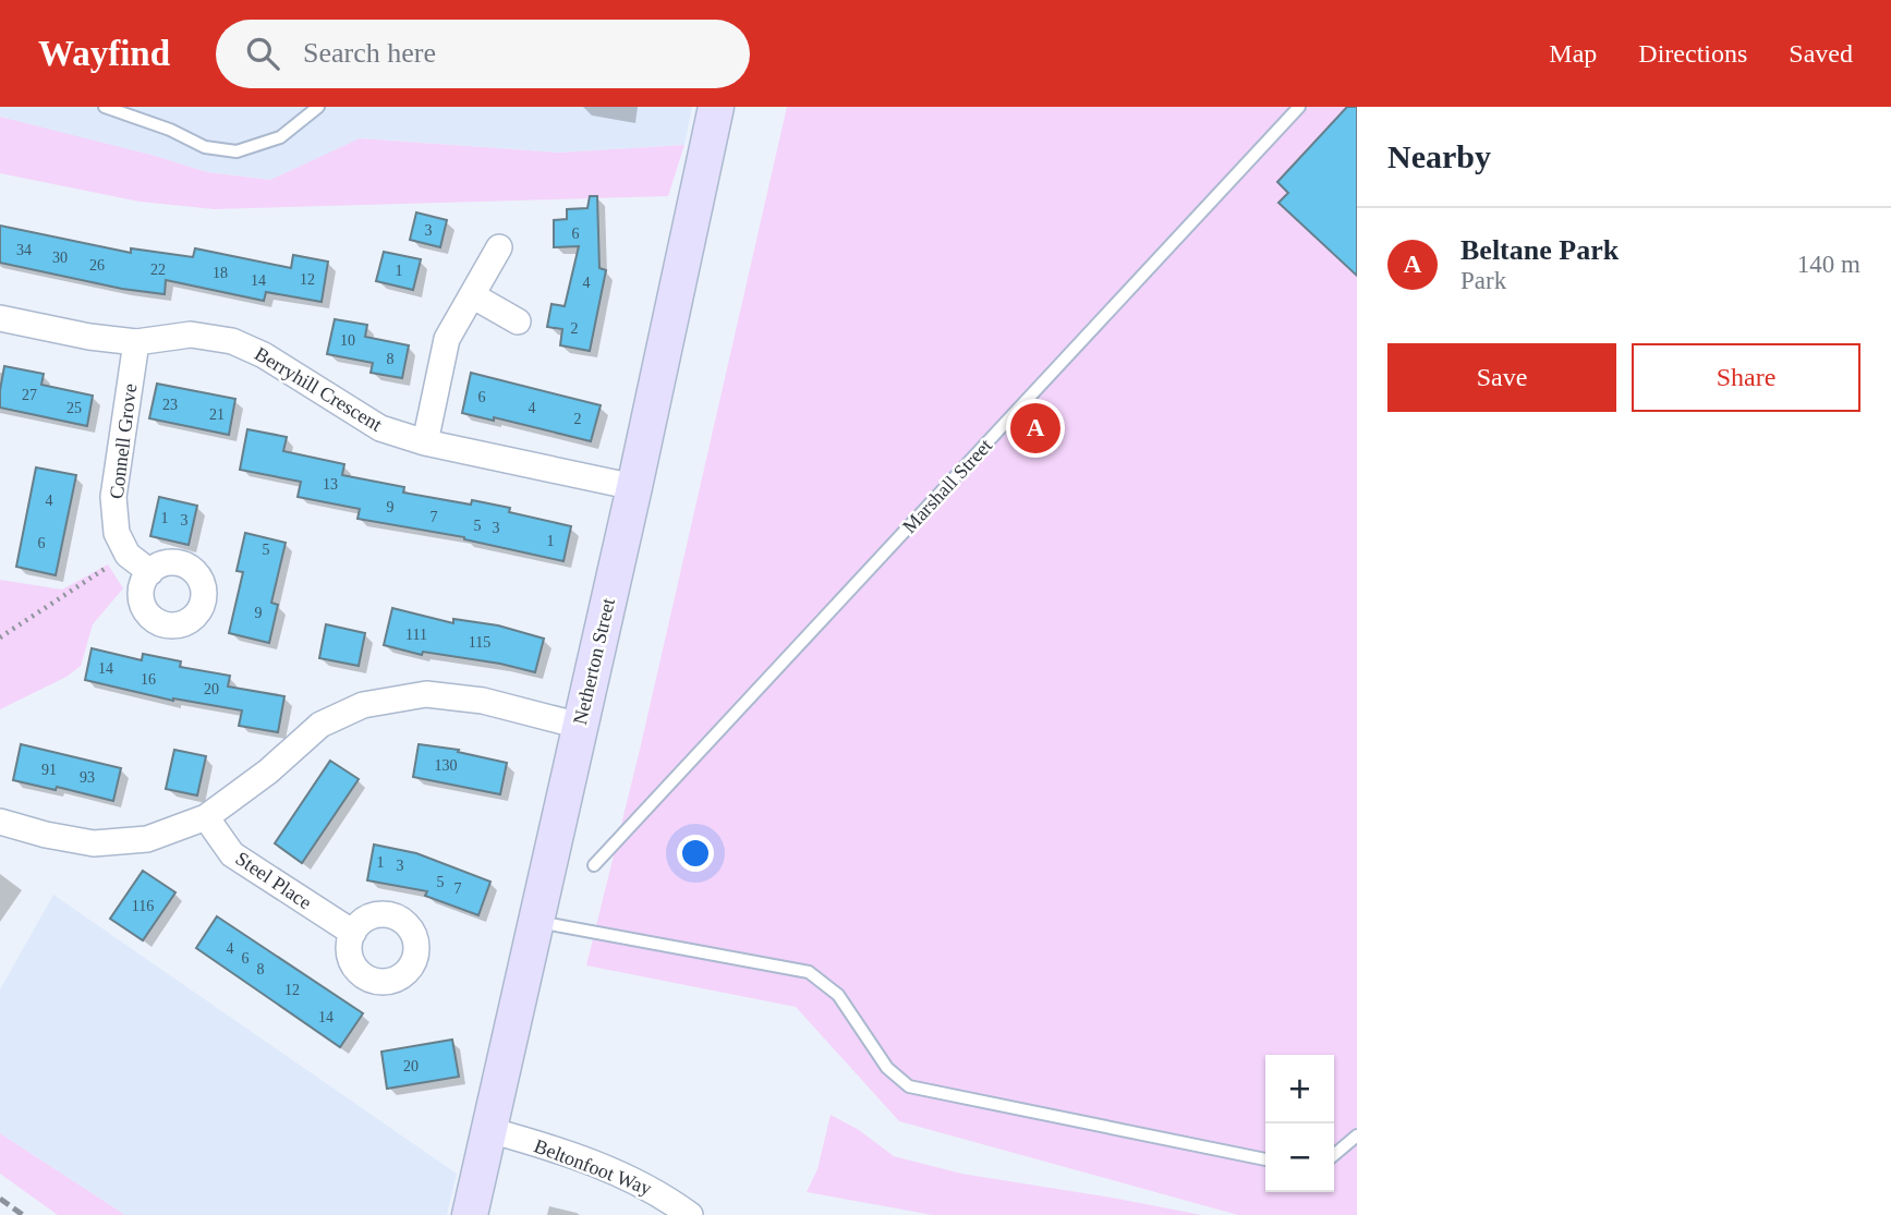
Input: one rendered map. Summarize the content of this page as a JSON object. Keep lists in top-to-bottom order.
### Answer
{
  "streets": {
    "street": [
      "Berryhill Crescent",
      "Connell Grove",
      "Netherton Street",
      "Steel Place",
      "Beltonfoot Way"
    ],
    "lane": ["Marshall Street"]
  },
  "crossings": [
    ["Berryhill Crescent", "Connell Grove"],
    ["Berryhill Crescent", "Netherton Street"],
    ["Netherton Street", "Beltonfoot Way"]
  ],
  "house_numbers": [
    "3",
    "6",
    "34",
    "30",
    "26",
    "22",
    "1",
    "18",
    "12",
    "14",
    "4",
    "2",
    "10",
    "8",
    "27",
    "6",
    "23",
    "25",
    "4",
    "21",
    "2",
    "13",
    "4",
    "9",
    "7",
    "1",
    "3",
    "5",
    "3",
    "1",
    "6",
    "5",
    "9",
    "111",
    "115",
    "14",
    "16",
    "20",
    "130",
    "91",
    "93",
    "1",
    "3",
    "5",
    "7",
    "116",
    "4",
    "6",
    "8",
    "12",
    "14",
    "20"
  ],
  "page": {
    "header": "Wayfind",
    "search": "Search here",
    "nav": ["Map", "Directions", "Saved"],
    "heading": "Nearby",
    "list": [
      {
        "mark": "A",
        "name": "Beltane Park",
        "note": "Park",
        "value": "140 m"
      }
    ],
    "buttons": ["Save", "Share"],
    "pins": "A",
    "map_buttons": ["+", "−"]
  }
}
